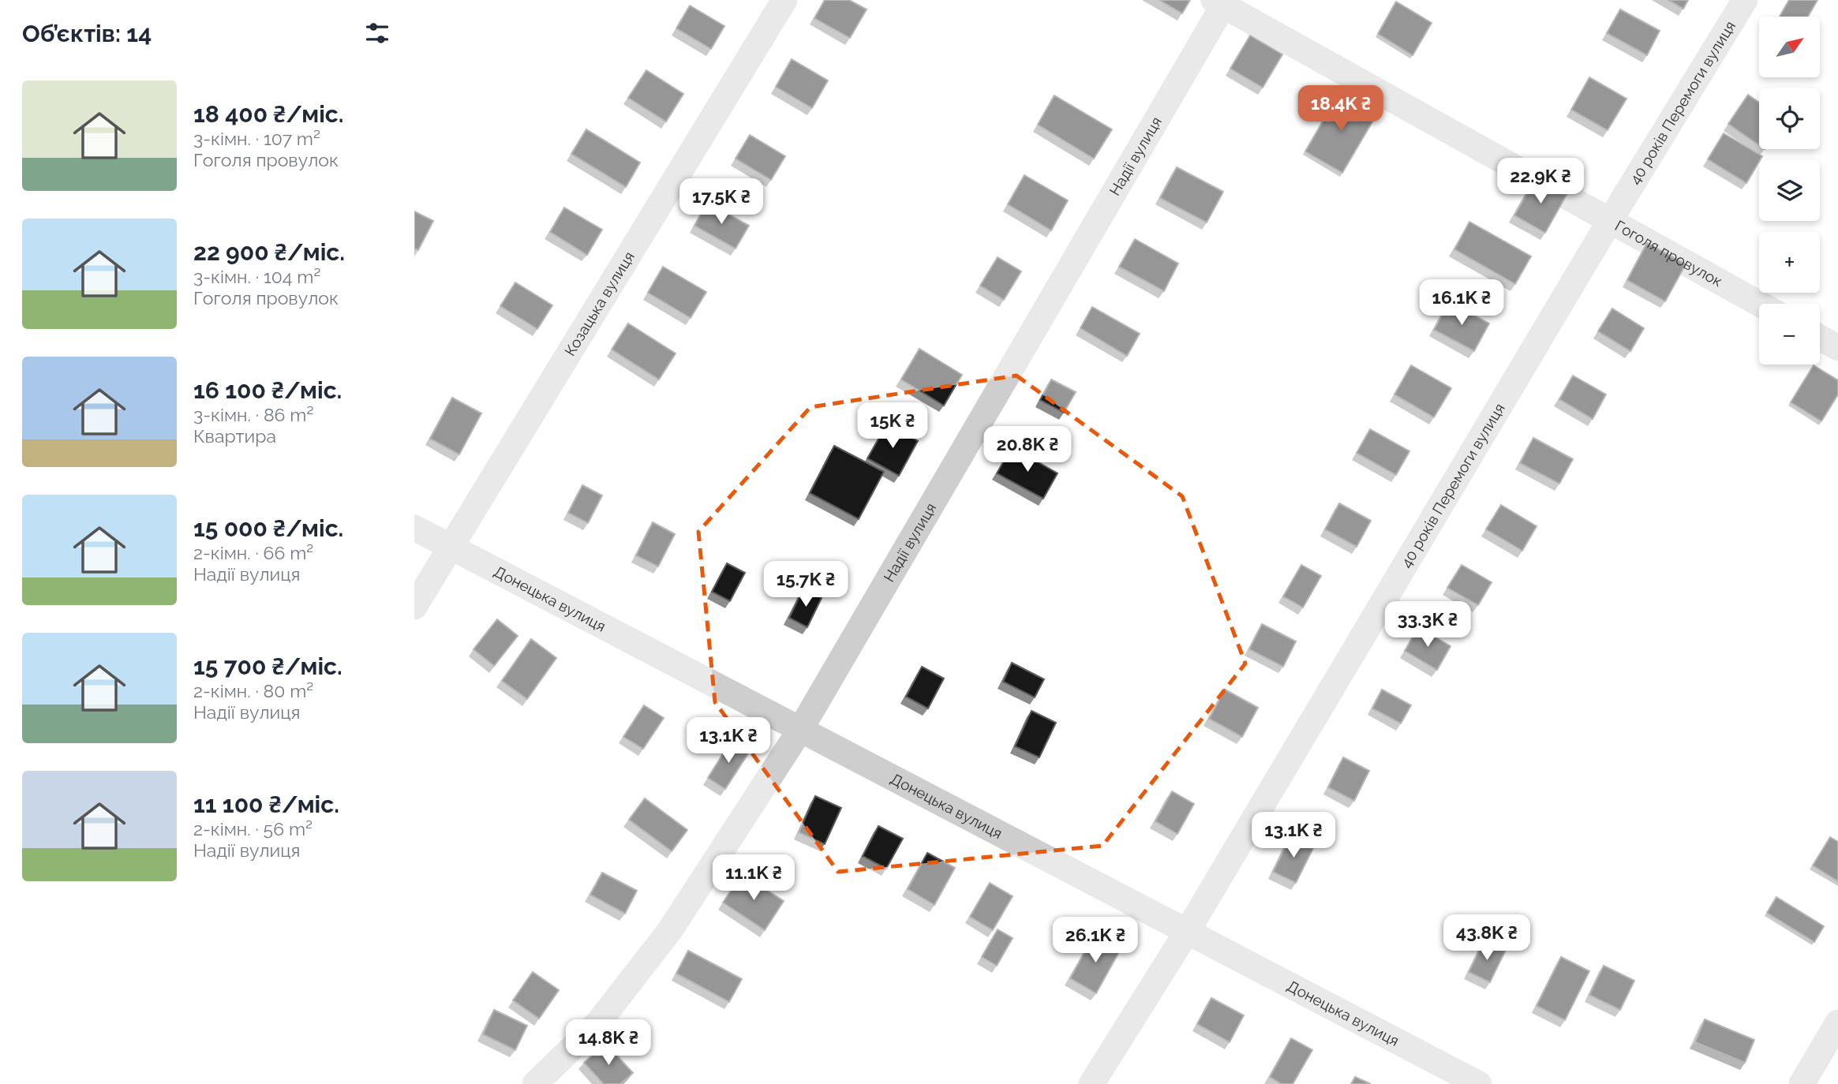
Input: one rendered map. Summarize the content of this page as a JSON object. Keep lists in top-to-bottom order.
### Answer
{
  "streets": {
    "street": [
      "40 років Перемоги вулиця",
      "Надії вулиця",
      "Гоголя провулок",
      "Козацька вулиця",
      "Донецька вулиця"
    ]
  },
  "crossings": [
    ["40 років Перемоги вулиця", "Гоголя провулок"],
    ["40 років Перемоги вулиця", "Донецька вулиця"],
    ["Надії вулиця", "Гоголя провулок"],
    ["Надії вулиця", "Донецька вулиця"],
    ["Козацька вулиця", "Донецька вулиця"]
  ],
  "north": "top right",
  "page": {
    "heading": "Об’єктів: 14",
    "map_buttons": ["+", "−"],
    "list": [
      {
        "name": "18 400 ₴/міс.",
        "note": "3-кімн. · 107 m² · Гоголя провулок"
      },
      {
        "name": "22 900 ₴/міс.",
        "note": "3-кімн. · 104 m² · Гоголя провулок"
      },
      {
        "name": "16 100 ₴/міс.",
        "note": "3-кімн. · 86 m² · Квартира"
      },
      {
        "name": "15 000 ₴/міс.",
        "note": "2-кімн. · 66 m² · Надії вулиця"
      },
      {
        "name": "15 700 ₴/міс.",
        "note": "2-кімн. · 80 m² · Надії вулиця"
      },
      {
        "name": "11 100 ₴/міс.",
        "note": "2-кімн. · 56 m² · Надії вулиця"
      }
    ],
    "price": [
      "18.4K ₴",
      "22.9K ₴",
      "17.5K ₴",
      "16.1K ₴",
      "15K ₴",
      "20.8K ₴",
      "15.7K ₴",
      "33.3K ₴",
      "13.1K ₴",
      "13.1K ₴",
      "11.1K ₴",
      "43.8K ₴",
      "26.1K ₴",
      "14.8K ₴"
    ]
  }
}
